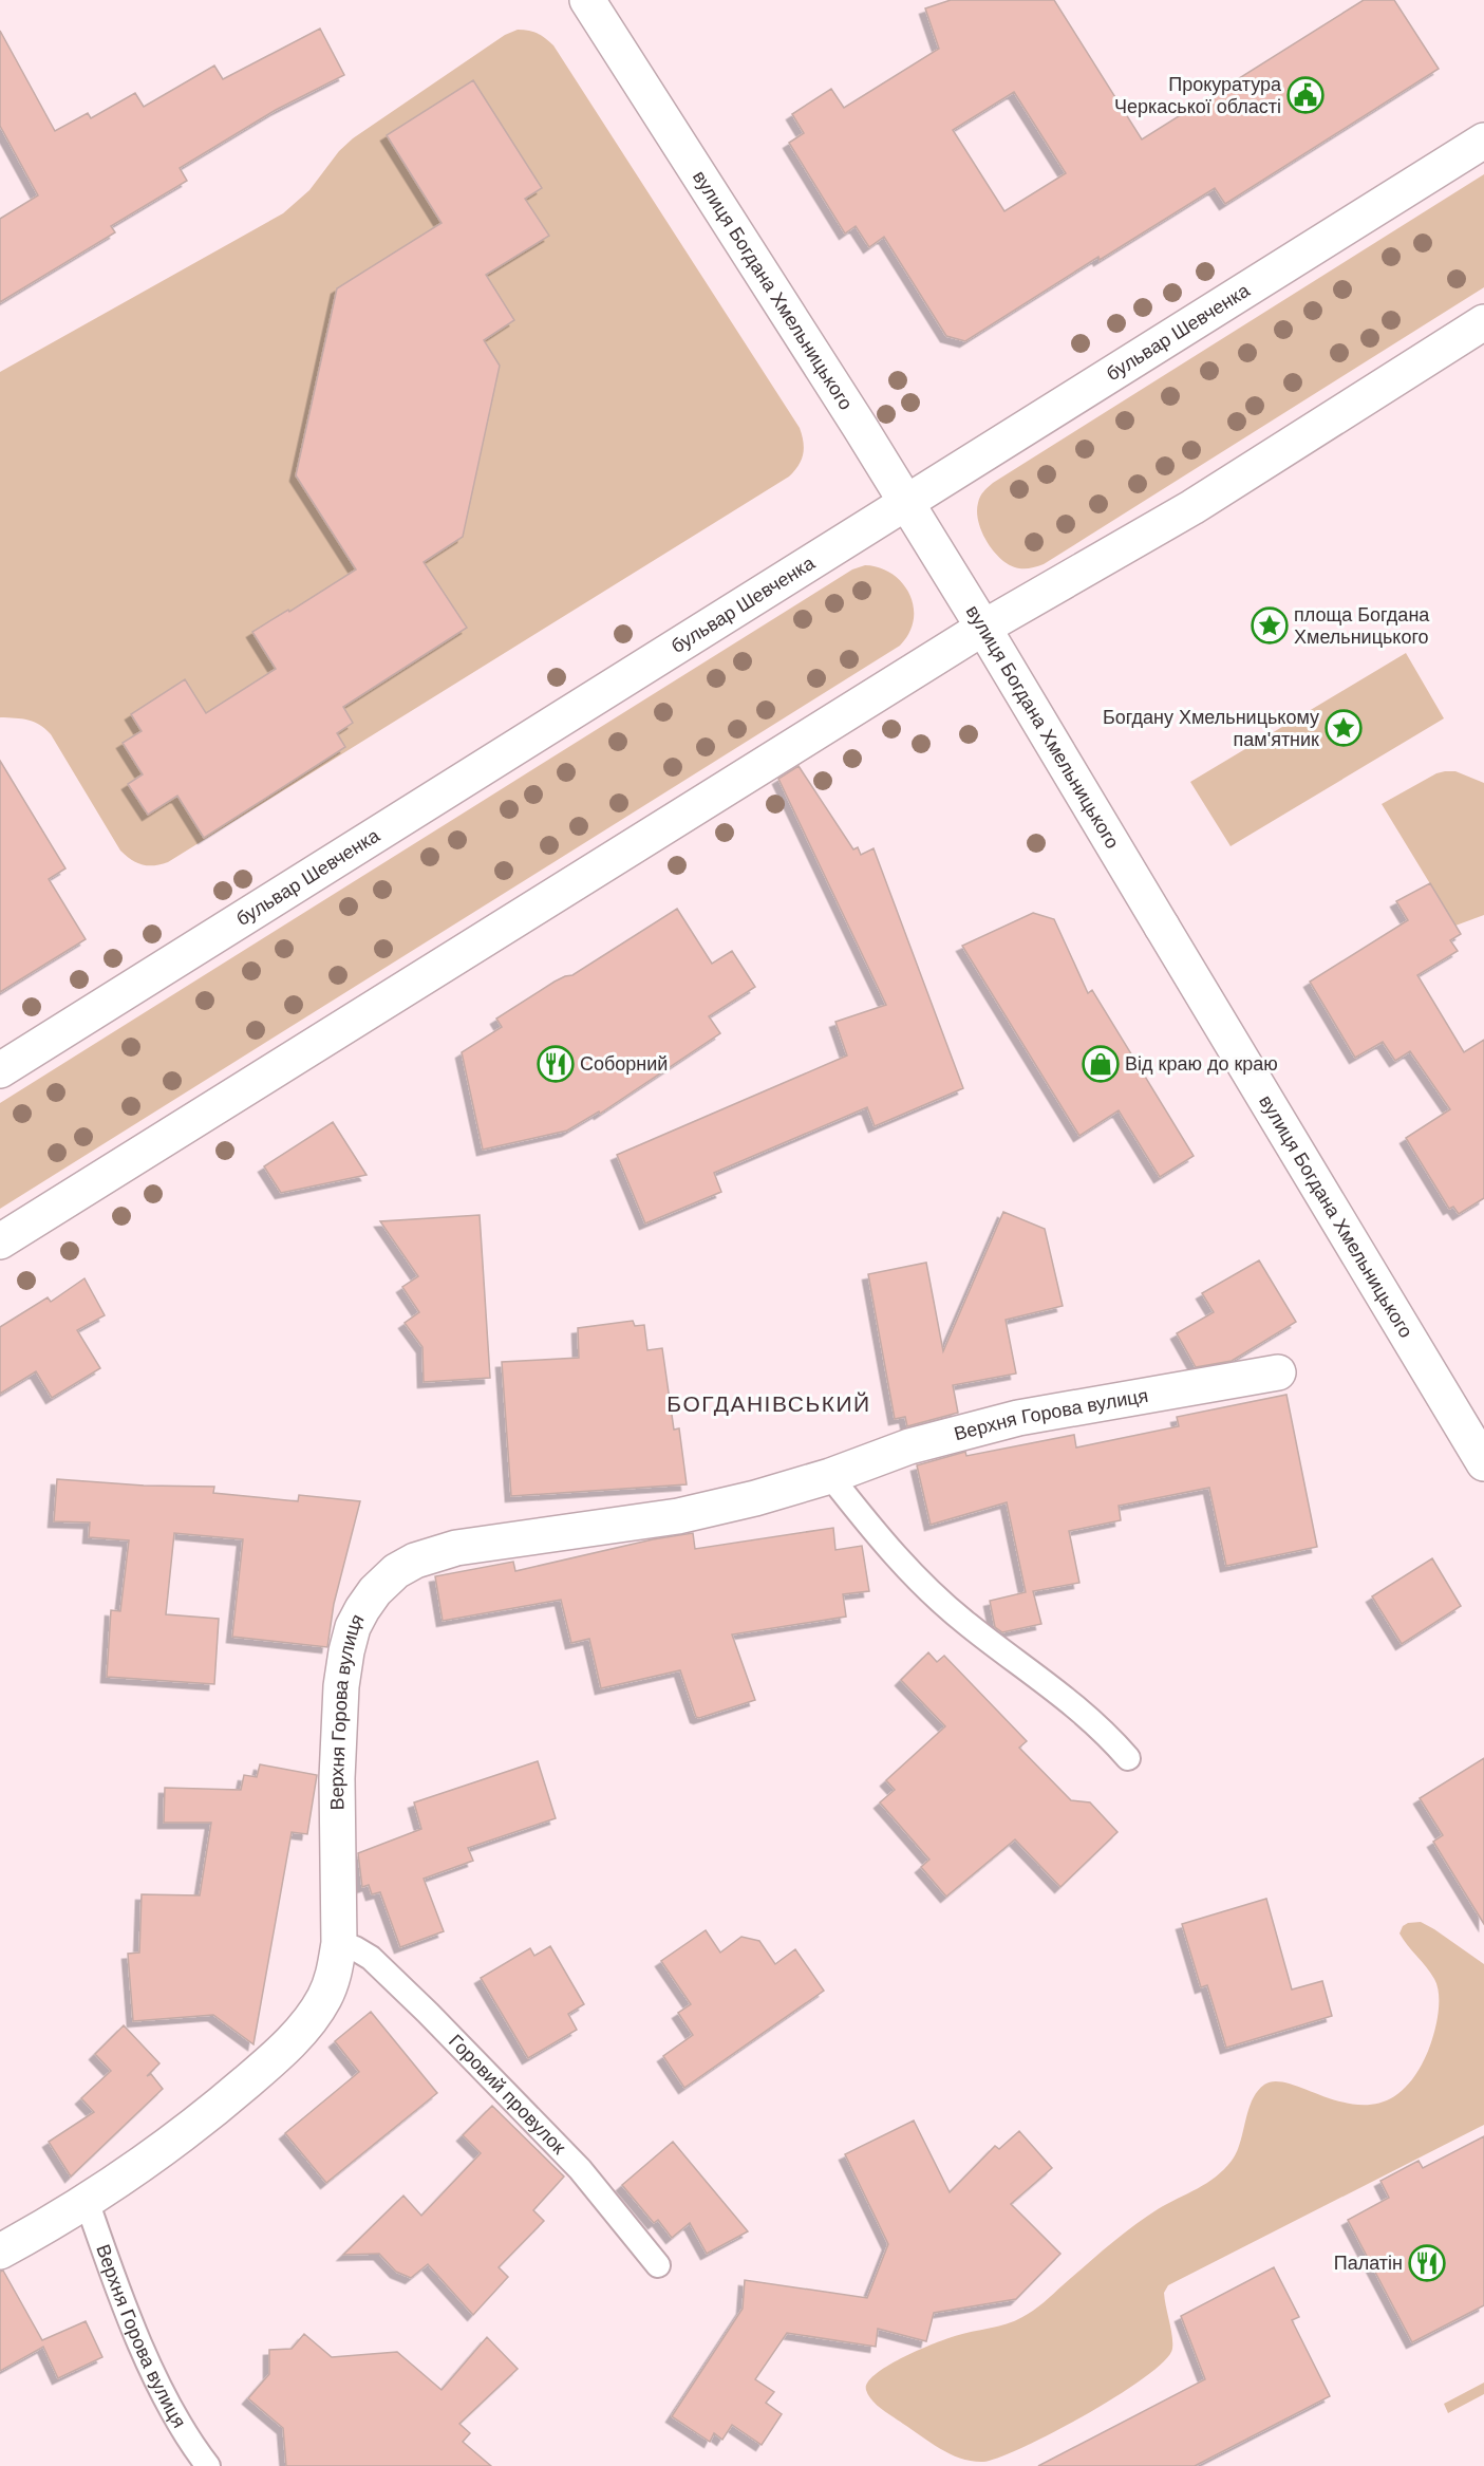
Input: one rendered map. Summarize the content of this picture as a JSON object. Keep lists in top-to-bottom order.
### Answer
{
  "streets": {
    "street": ["вулиця Богдана Хмельницького", "бульвар Шевченка", "Верхня Горова вулиця"],
    "lane": ["Горовий провулок"]
  },
  "crossings": [
    ["вулиця Богдана Хмельницького", "бульвар Шевченка"],
    ["Верхня Горова вулиця", "Горовий провулок"]
  ],
  "districts": ["БОГДАНІВСЬКИЙ"],
  "places": {
    "public building": ["Прокуратура Черкаської області"],
    "place": ["площа Богдана Хмельницького", "Богдану Хмельницькому пам'ятник"],
    "restaurant": ["Соборний", "Палатін"],
    "shop": ["Від краю до краю"]
  }
}
